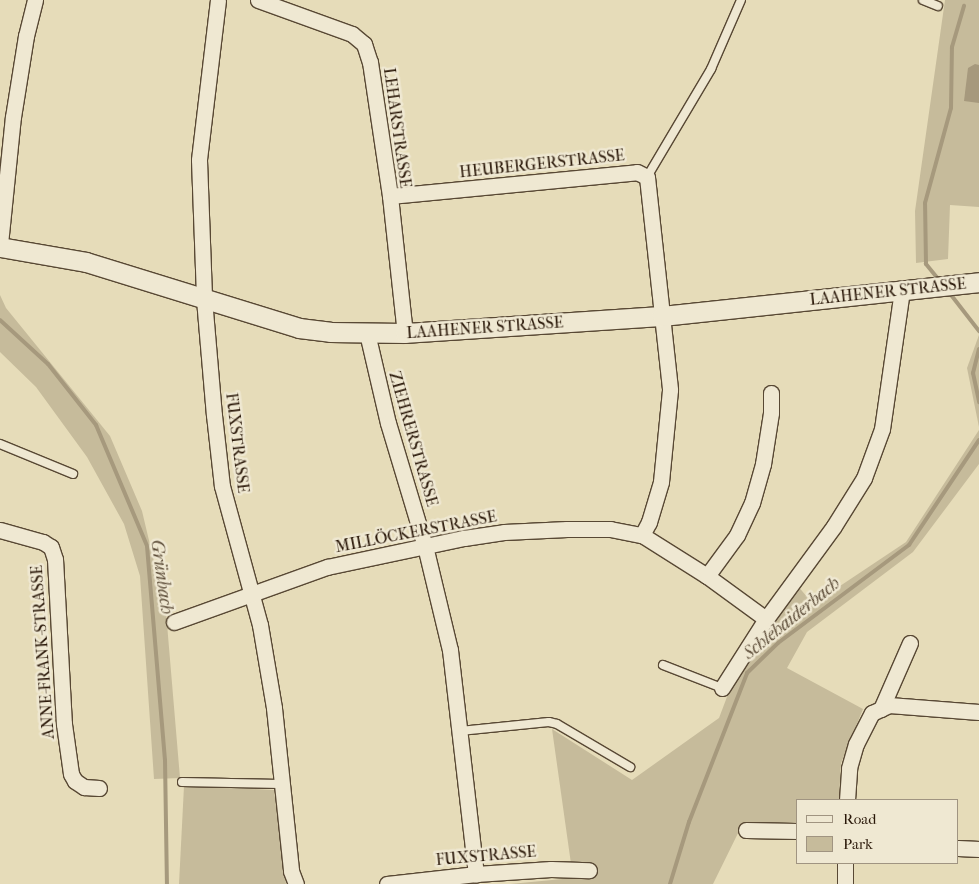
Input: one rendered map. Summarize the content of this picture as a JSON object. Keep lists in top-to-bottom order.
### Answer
{
  "streets": {
    "street": [
      "LEHARSTRASSE",
      "HEUBERGERSTRASSE",
      "LAAHENER STRASSE",
      "ZIEHRERSTRASSE",
      "FUXSTRASSE",
      "MILLÖCKERSTRASSE",
      "ANNE-FRANK-STRASSE"
    ]
  },
  "crossings": [
    ["LEHARSTRASSE", "HEUBERGERSTRASSE"],
    ["LEHARSTRASSE", "LAAHENER STRASSE"],
    ["LAAHENER STRASSE", "ZIEHRERSTRASSE"],
    ["LAAHENER STRASSE", "FUXSTRASSE"],
    ["ZIEHRERSTRASSE", "FUXSTRASSE"],
    ["ZIEHRERSTRASSE", "MILLÖCKERSTRASSE"],
    ["FUXSTRASSE", "MILLÖCKERSTRASSE"]
  ],
  "water": ["Grünbach", "Schlehaiderbach"],
  "legend": ["Road", "Park"]
}
